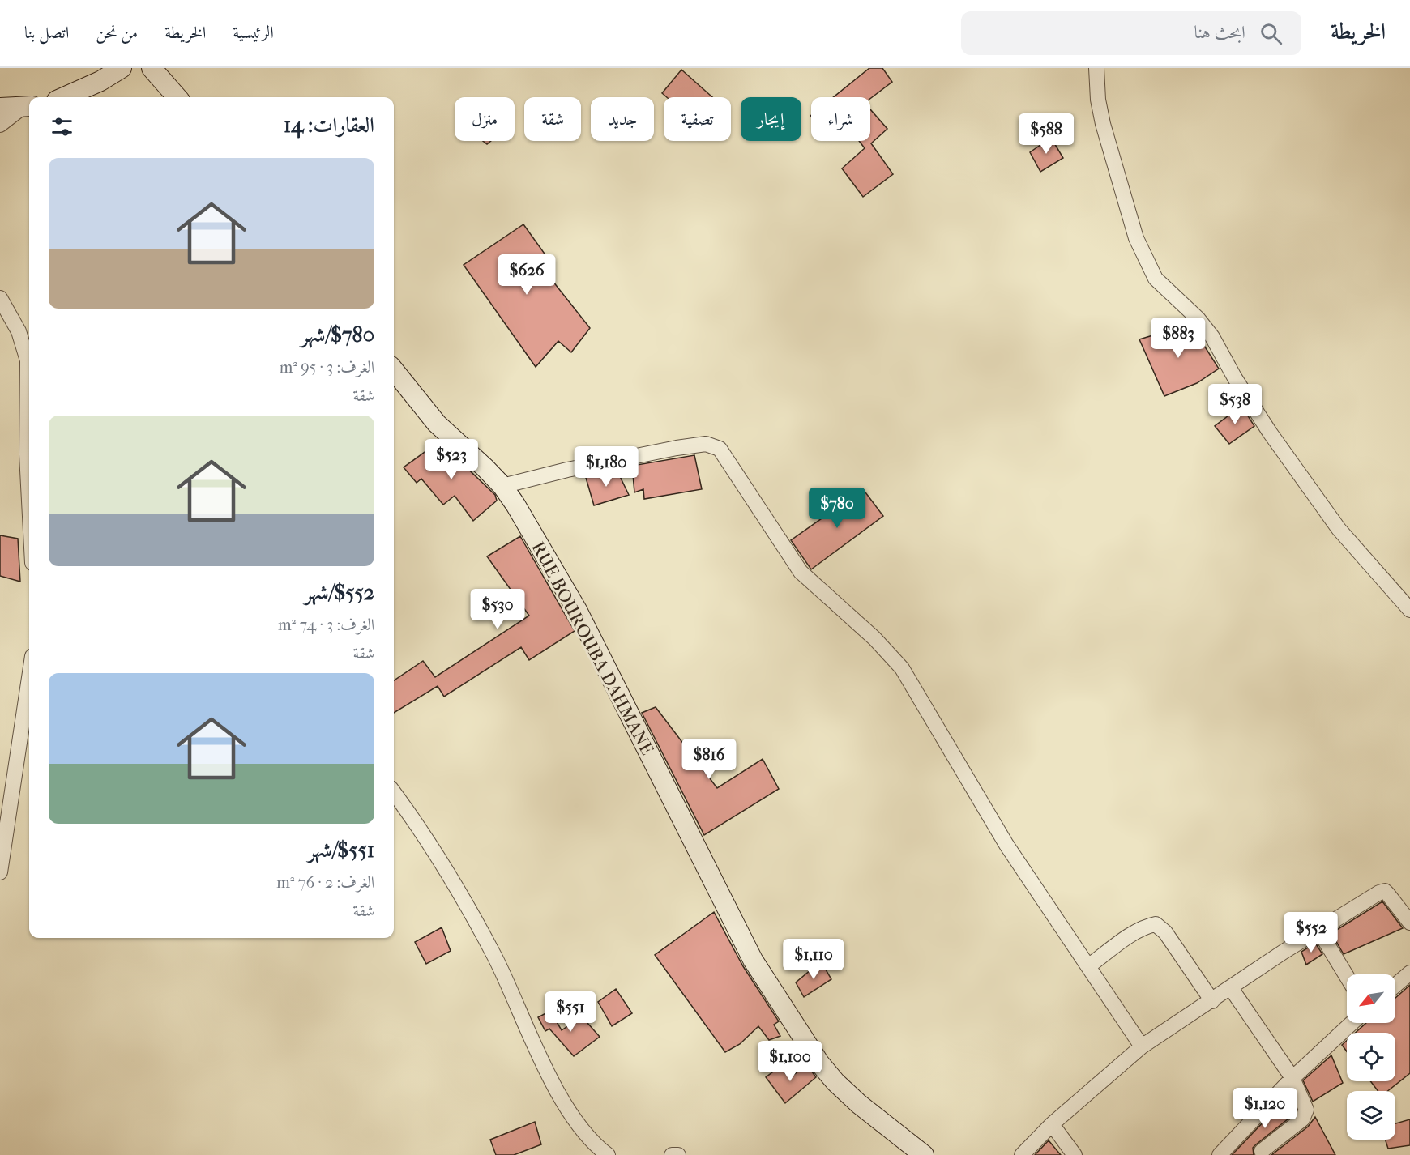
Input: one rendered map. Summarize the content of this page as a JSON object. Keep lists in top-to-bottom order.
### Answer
{
  "streets": {
    "street": ["RUE BOUROUBA DAHMANE"]
  },
  "north": "bottom left",
  "page": {
    "header": "الخريطة",
    "search": "ابحث هنا",
    "nav": [
      "الرئيسية",
      "الخريطة",
      "من نحن",
      "اتصل بنا"
    ],
    "chip": [
      "شراء",
      "إيجار",
      "تصفية",
      "جديد",
      "شقة",
      "منزل"
    ],
    "heading": "العقارات: 14",
    "price": [
      "$588",
      "$626",
      "$883",
      "$538",
      "$523",
      "$1,180",
      "$780",
      "$530",
      "$816",
      "$552",
      "$1,110",
      "$551",
      "$1,100",
      "$1,120"
    ],
    "list": [
      {
        "name": "$780/شهر",
        "note": "الغرف: 3 · 95 m² · شقة"
      },
      {
        "name": "$552/شهر",
        "note": "الغرف: 3 · 74 m² · شقة"
      },
      {
        "name": "$551/شهر",
        "note": "الغرف: 2 · 76 m² · شقة"
      }
    ]
  }
}
